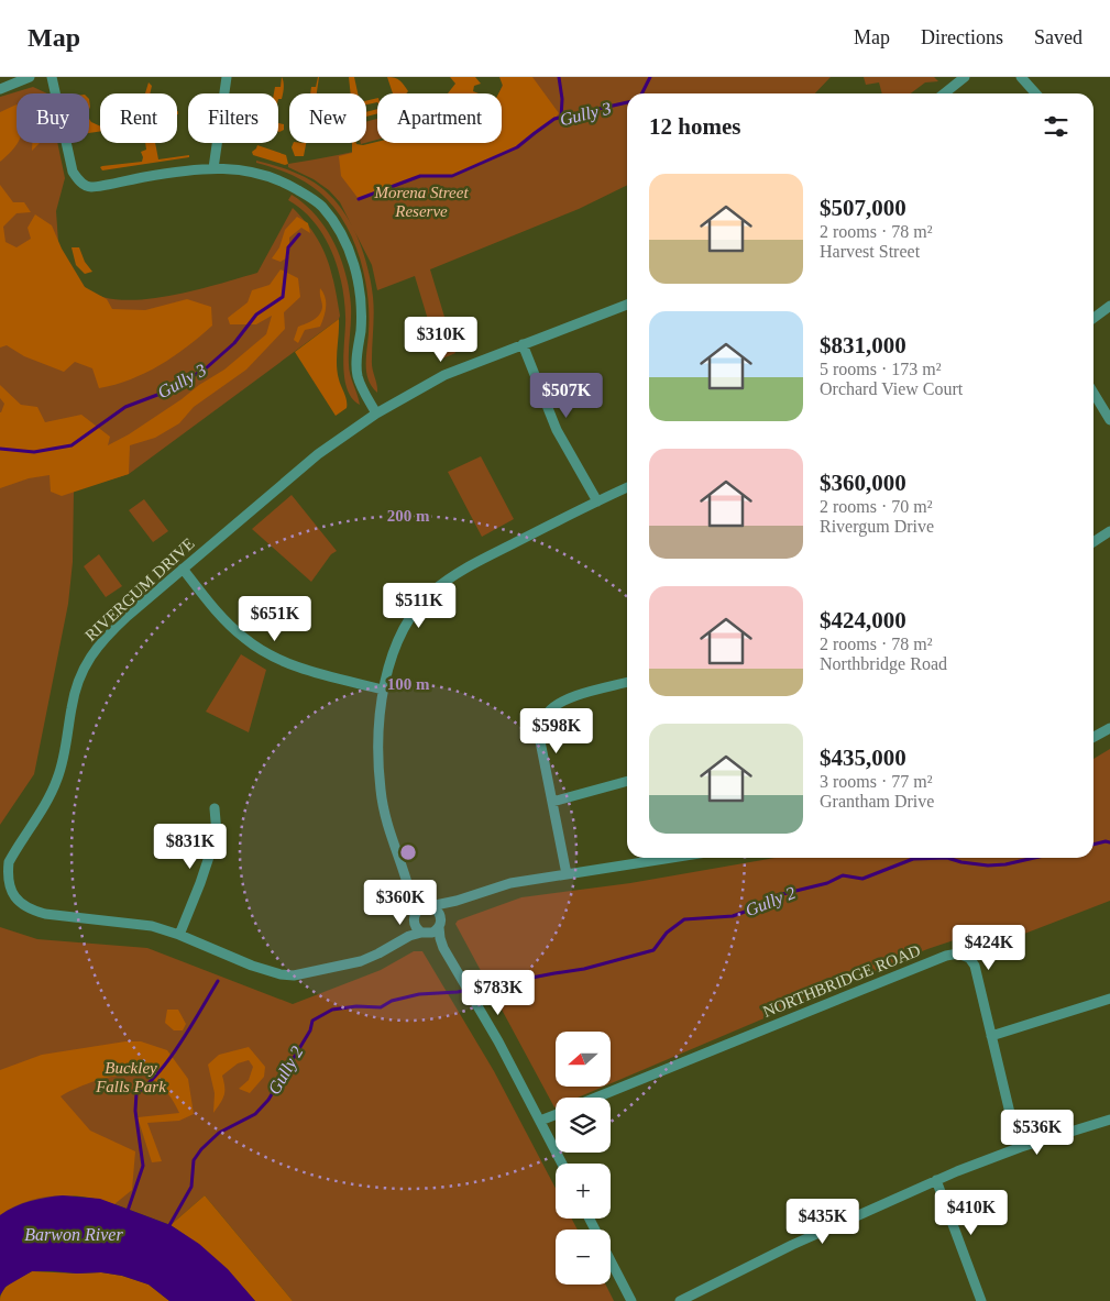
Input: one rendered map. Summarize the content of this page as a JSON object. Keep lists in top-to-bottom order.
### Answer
{
  "streets": {
    "street": ["RIVERGUM DRIVE", "NORTHBRIDGE ROAD"]
  },
  "water": ["Gully 3", "Gully 2", "Barwon River"],
  "parks": ["Morena Street Reserve", "Buckley Falls Park"],
  "north": "left",
  "page": {
    "header": "Map",
    "nav": ["Map", "Directions", "Saved"],
    "chip": [
      "Buy",
      "Rent",
      "Filters",
      "New",
      "Apartment"
    ],
    "heading": "12 homes",
    "list": [
      {
        "name": "$507,000",
        "note": "2 rooms · 78 m² · Harvest Street"
      },
      {
        "name": "$831,000",
        "note": "5 rooms · 173 m² · Orchard View Court"
      },
      {
        "name": "$360,000",
        "note": "2 rooms · 70 m² · Rivergum Drive"
      },
      {
        "name": "$424,000",
        "note": "2 rooms · 78 m² · Northbridge Road"
      },
      {
        "name": "$435,000",
        "note": "3 rooms · 77 m² · Grantham Drive"
      }
    ],
    "price": [
      "$310K",
      "$507K",
      "$511K",
      "$651K",
      "$598K",
      "$831K",
      "$360K",
      "$424K",
      "$783K",
      "$536K",
      "$410K",
      "$435K"
    ],
    "map_buttons": ["+", "−"]
  },
  "rings": ["200 m", "100 m"]
}
